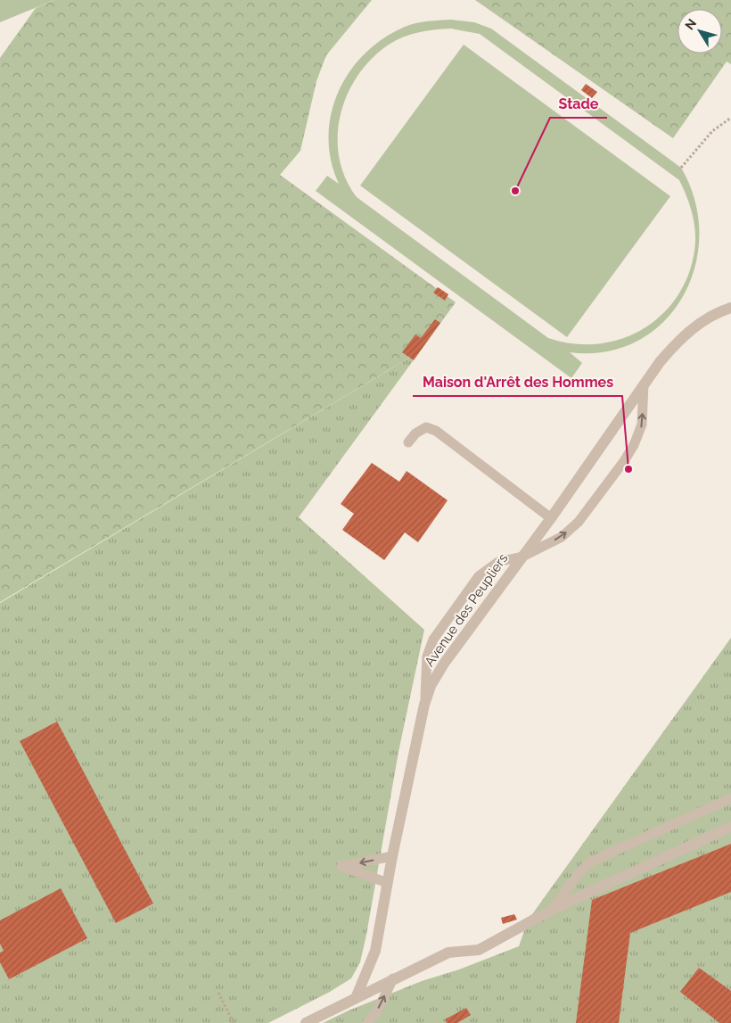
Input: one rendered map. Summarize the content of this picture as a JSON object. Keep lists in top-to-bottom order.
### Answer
{
  "streets": {
    "street": ["Avenue des Peupliers"]
  },
  "places": ["Stade", "Maison d'Arrêt des Hommes"],
  "north": "top left"
}
